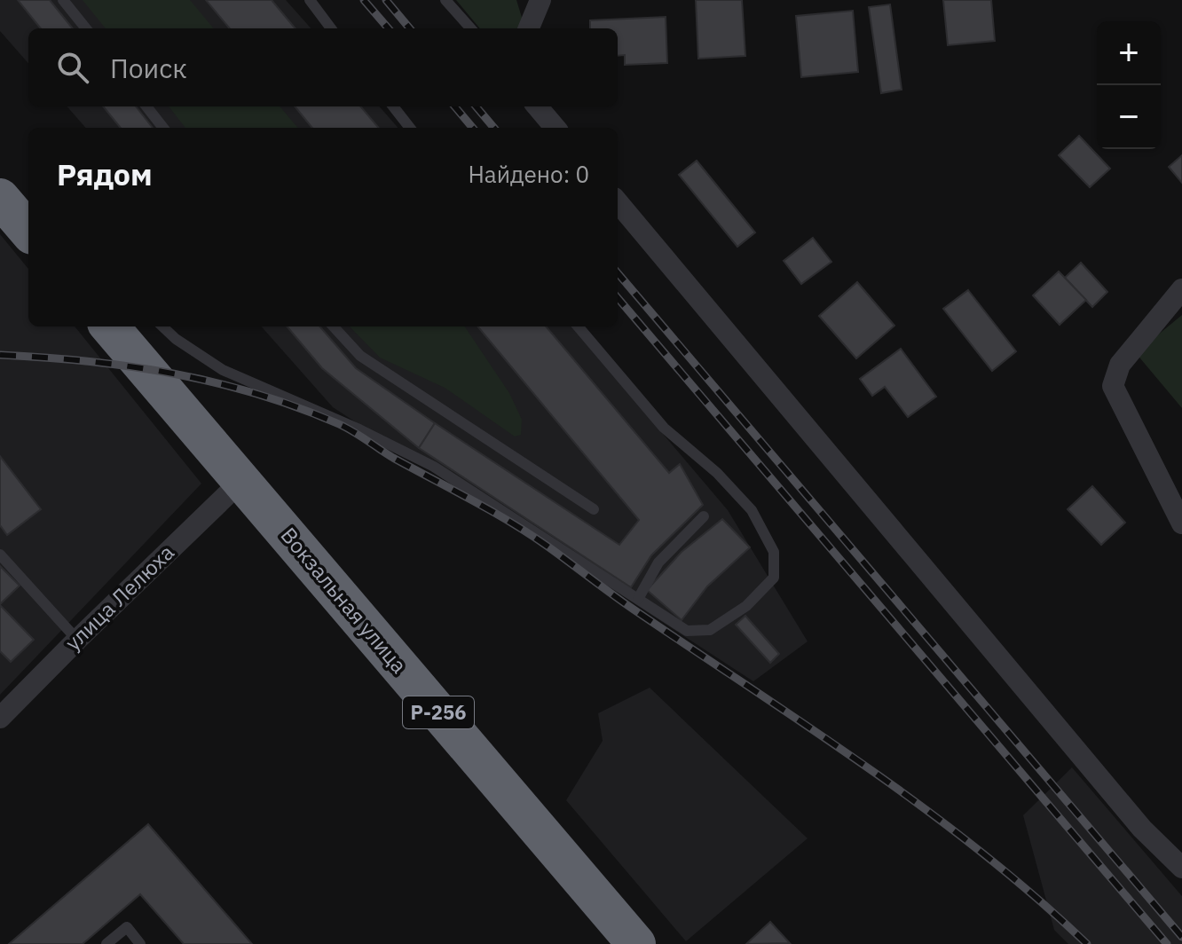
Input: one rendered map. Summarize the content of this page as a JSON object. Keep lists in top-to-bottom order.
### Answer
{
  "streets": {
    "highway": ["Вокзальная улица", "Р-256"],
    "street": ["улица Лелюха"]
  },
  "crossings": [
    ["улица Лелюха", "Вокзальная улица"]
  ],
  "page": {
    "map_buttons": ["+", "−"],
    "search": "Поиск",
    "heading": ["Рядом", "Найдено: 0"]
  }
}
